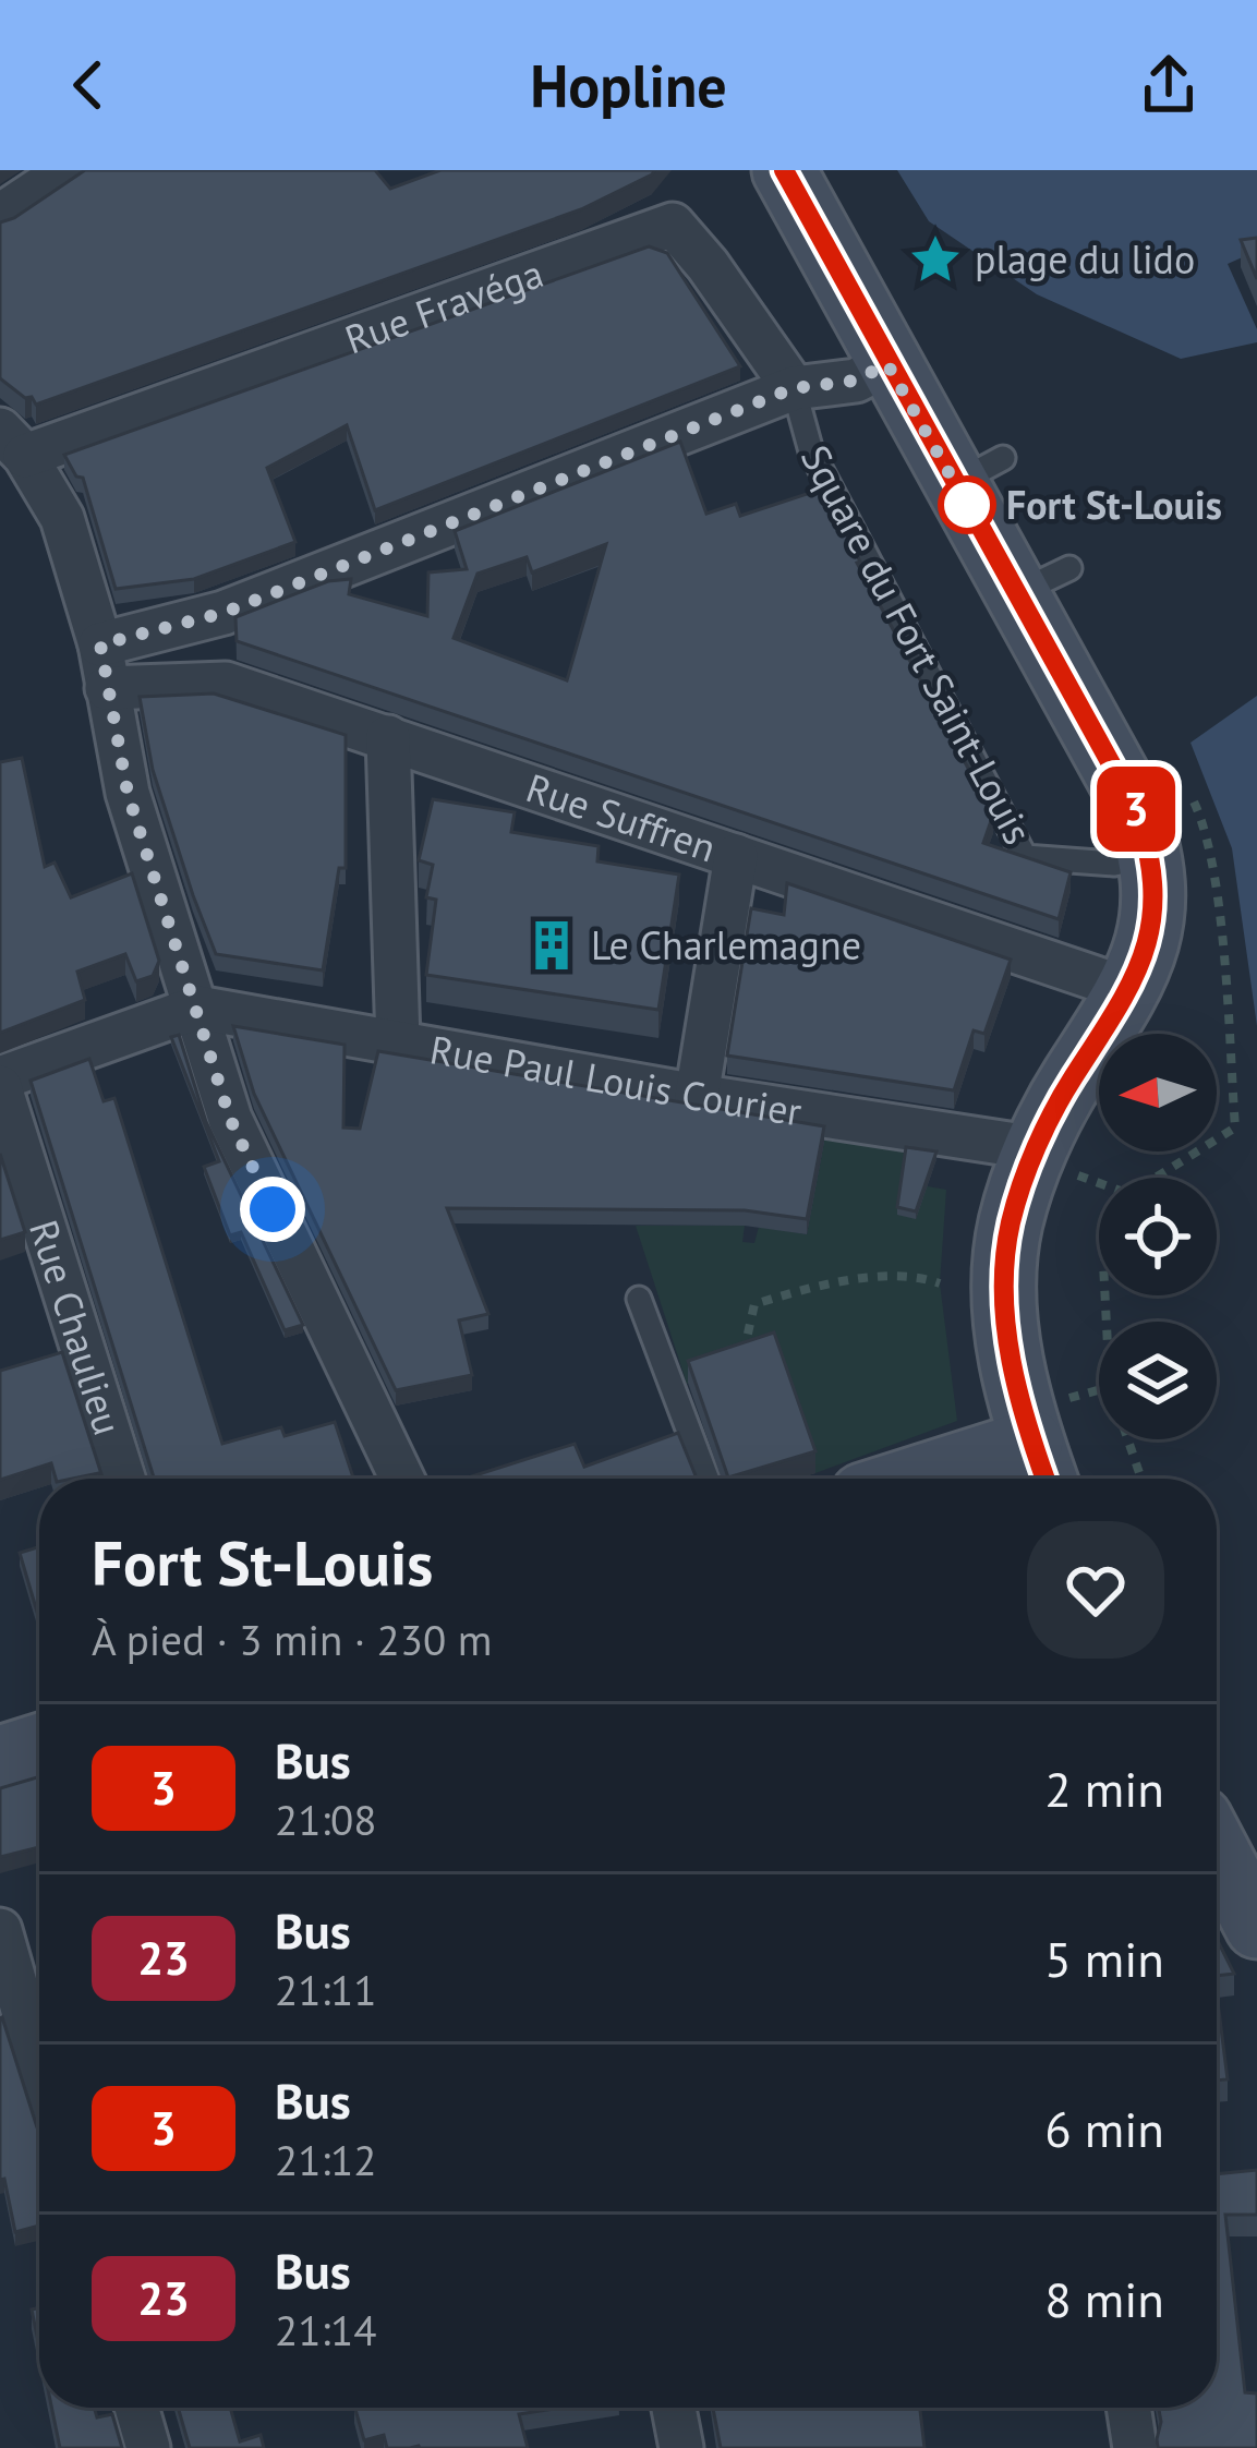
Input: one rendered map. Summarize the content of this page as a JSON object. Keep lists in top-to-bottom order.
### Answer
{
  "streets": {
    "street": [
      "Rue Fravéga",
      "Rue Suffren",
      "Rue Paul Louis Courier",
      "Rue Chaulieu"
    ],
    "lane": ["Square du Fort Saint-Louis"]
  },
  "crossings": [
    ["Rue Fravéga", "Square du Fort Saint-Louis"]
  ],
  "places": {
    "place": ["plage du lido"],
    "other": ["Fort St-Louis"],
    "building": ["Le Charlemagne"]
  },
  "lines": ["bus line 3"],
  "north": "left",
  "page": {
    "header": "Hopline",
    "on_map": "3",
    "heading": ["Fort St-Louis", "À pied · 3 min · 230 m"],
    "list": [
      {
        "mark": "3",
        "name": "Bus",
        "note": "21:08",
        "value": "2 min"
      },
      {
        "mark": "23",
        "name": "Bus",
        "note": "21:11",
        "value": "5 min"
      },
      {
        "mark": "3",
        "name": "Bus",
        "note": "21:12",
        "value": "6 min"
      },
      {
        "mark": "23",
        "name": "Bus",
        "note": "21:14",
        "value": "8 min"
      }
    ]
  }
}
